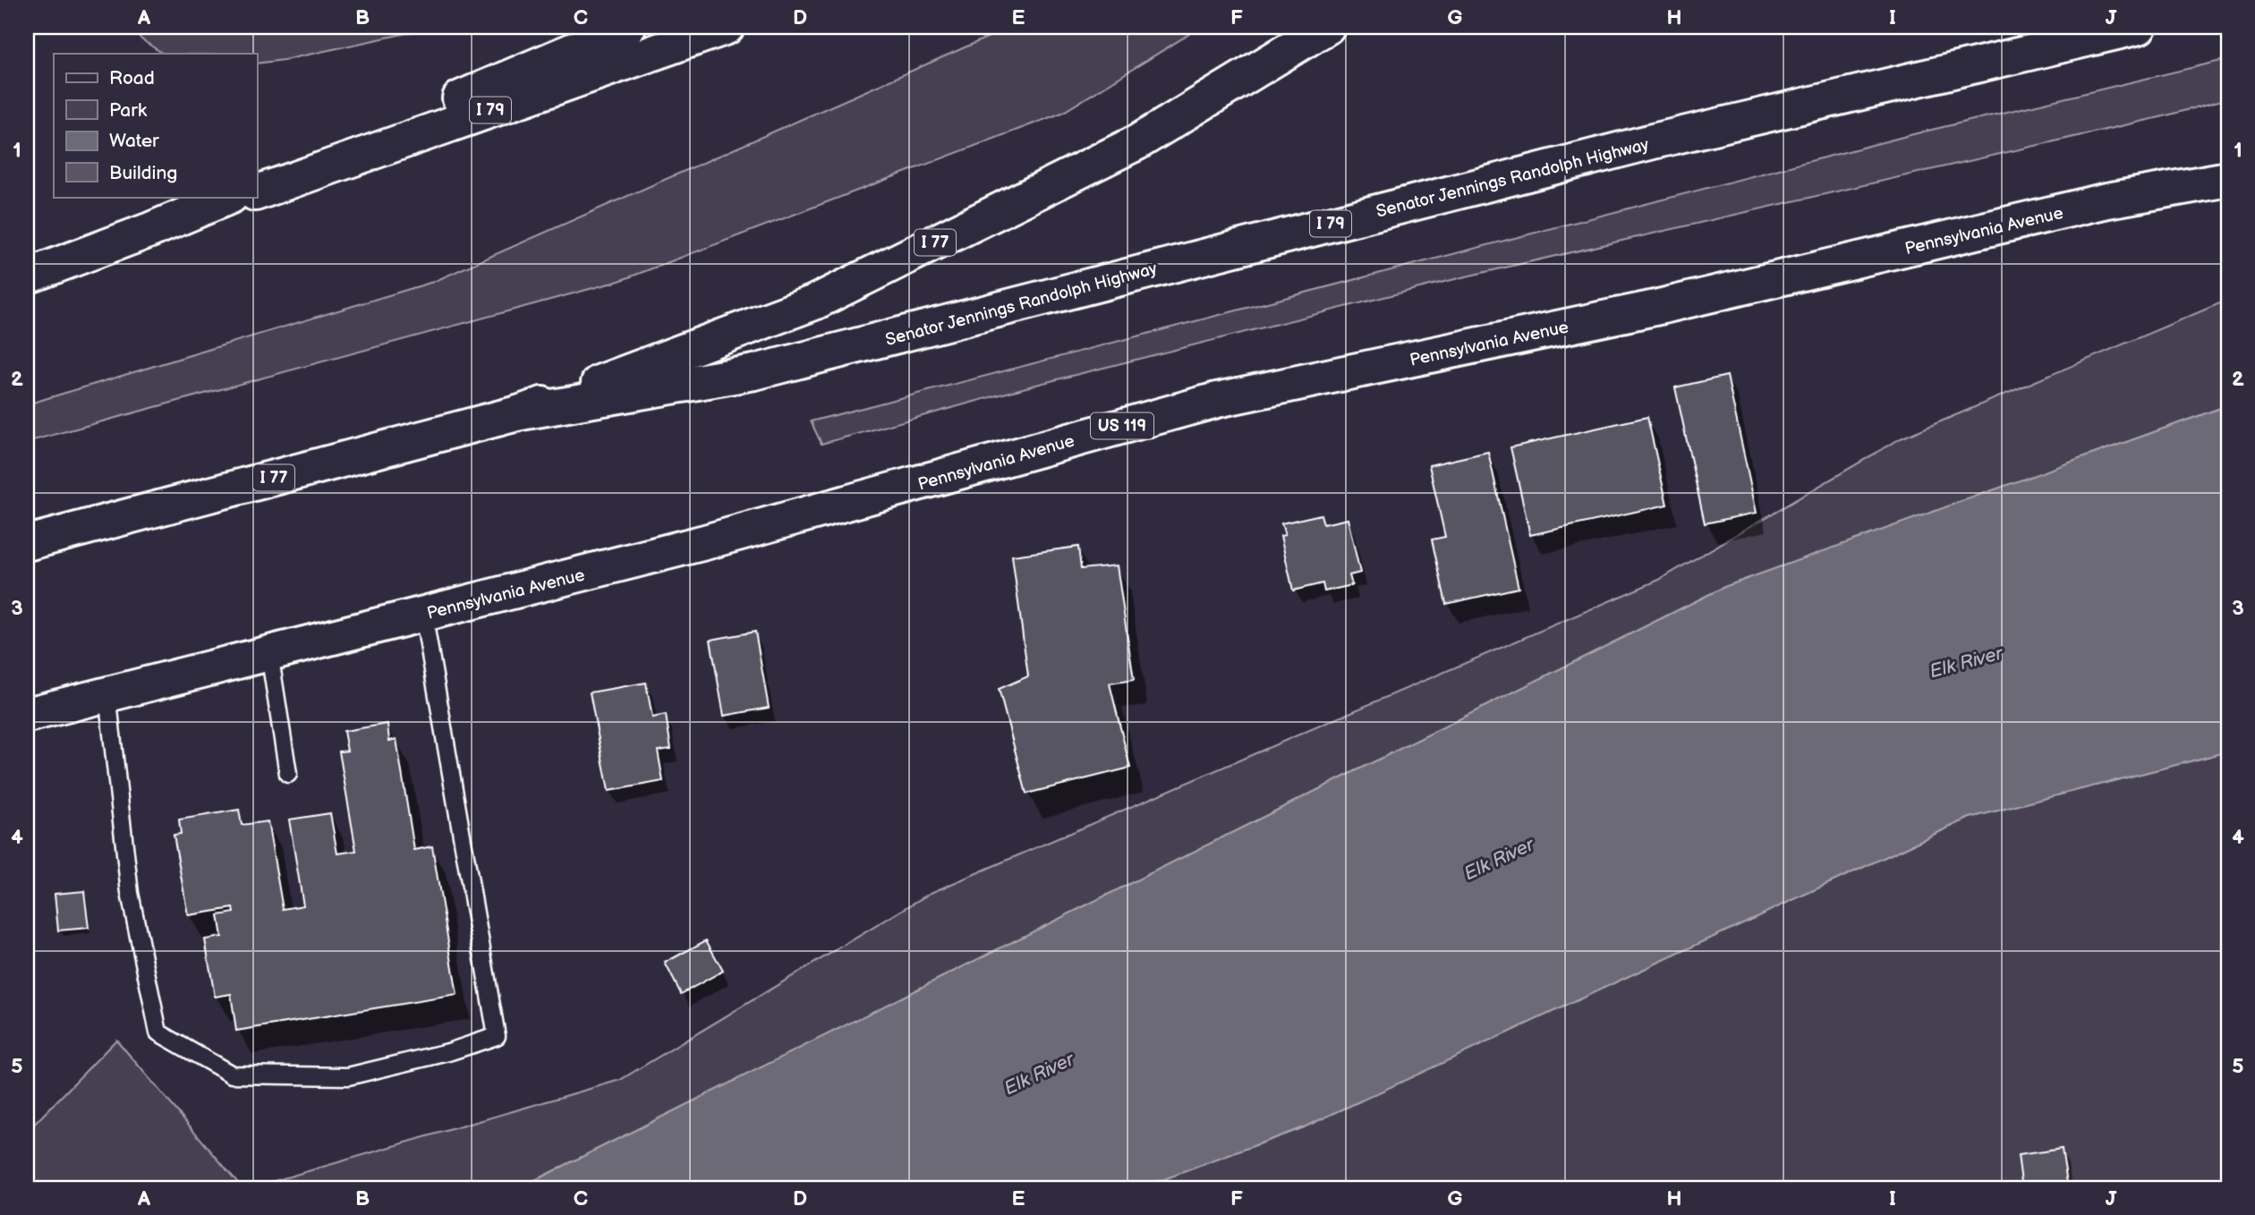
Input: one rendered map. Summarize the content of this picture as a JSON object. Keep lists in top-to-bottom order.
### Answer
{
  "streets": {
    "main road": [
      "I 79",
      "Senator Jennings Randolph Highway",
      "Pennsylvania Avenue",
      "I 77",
      "US 119"
    ]
  },
  "crossings": [
    ["Senator Jennings Randolph Highway", "I 77"]
  ],
  "water": ["Elk River"],
  "legend": [
    "Road",
    "Park",
    "Water",
    "Building"
  ],
  "grid": {
    "columns": [
      "A",
      "B",
      "C",
      "D",
      "E",
      "F",
      "G",
      "H",
      "I",
      "J"
    ],
    "rows": [
      "1",
      "2",
      "3",
      "4",
      "5"
    ]
  }
}
